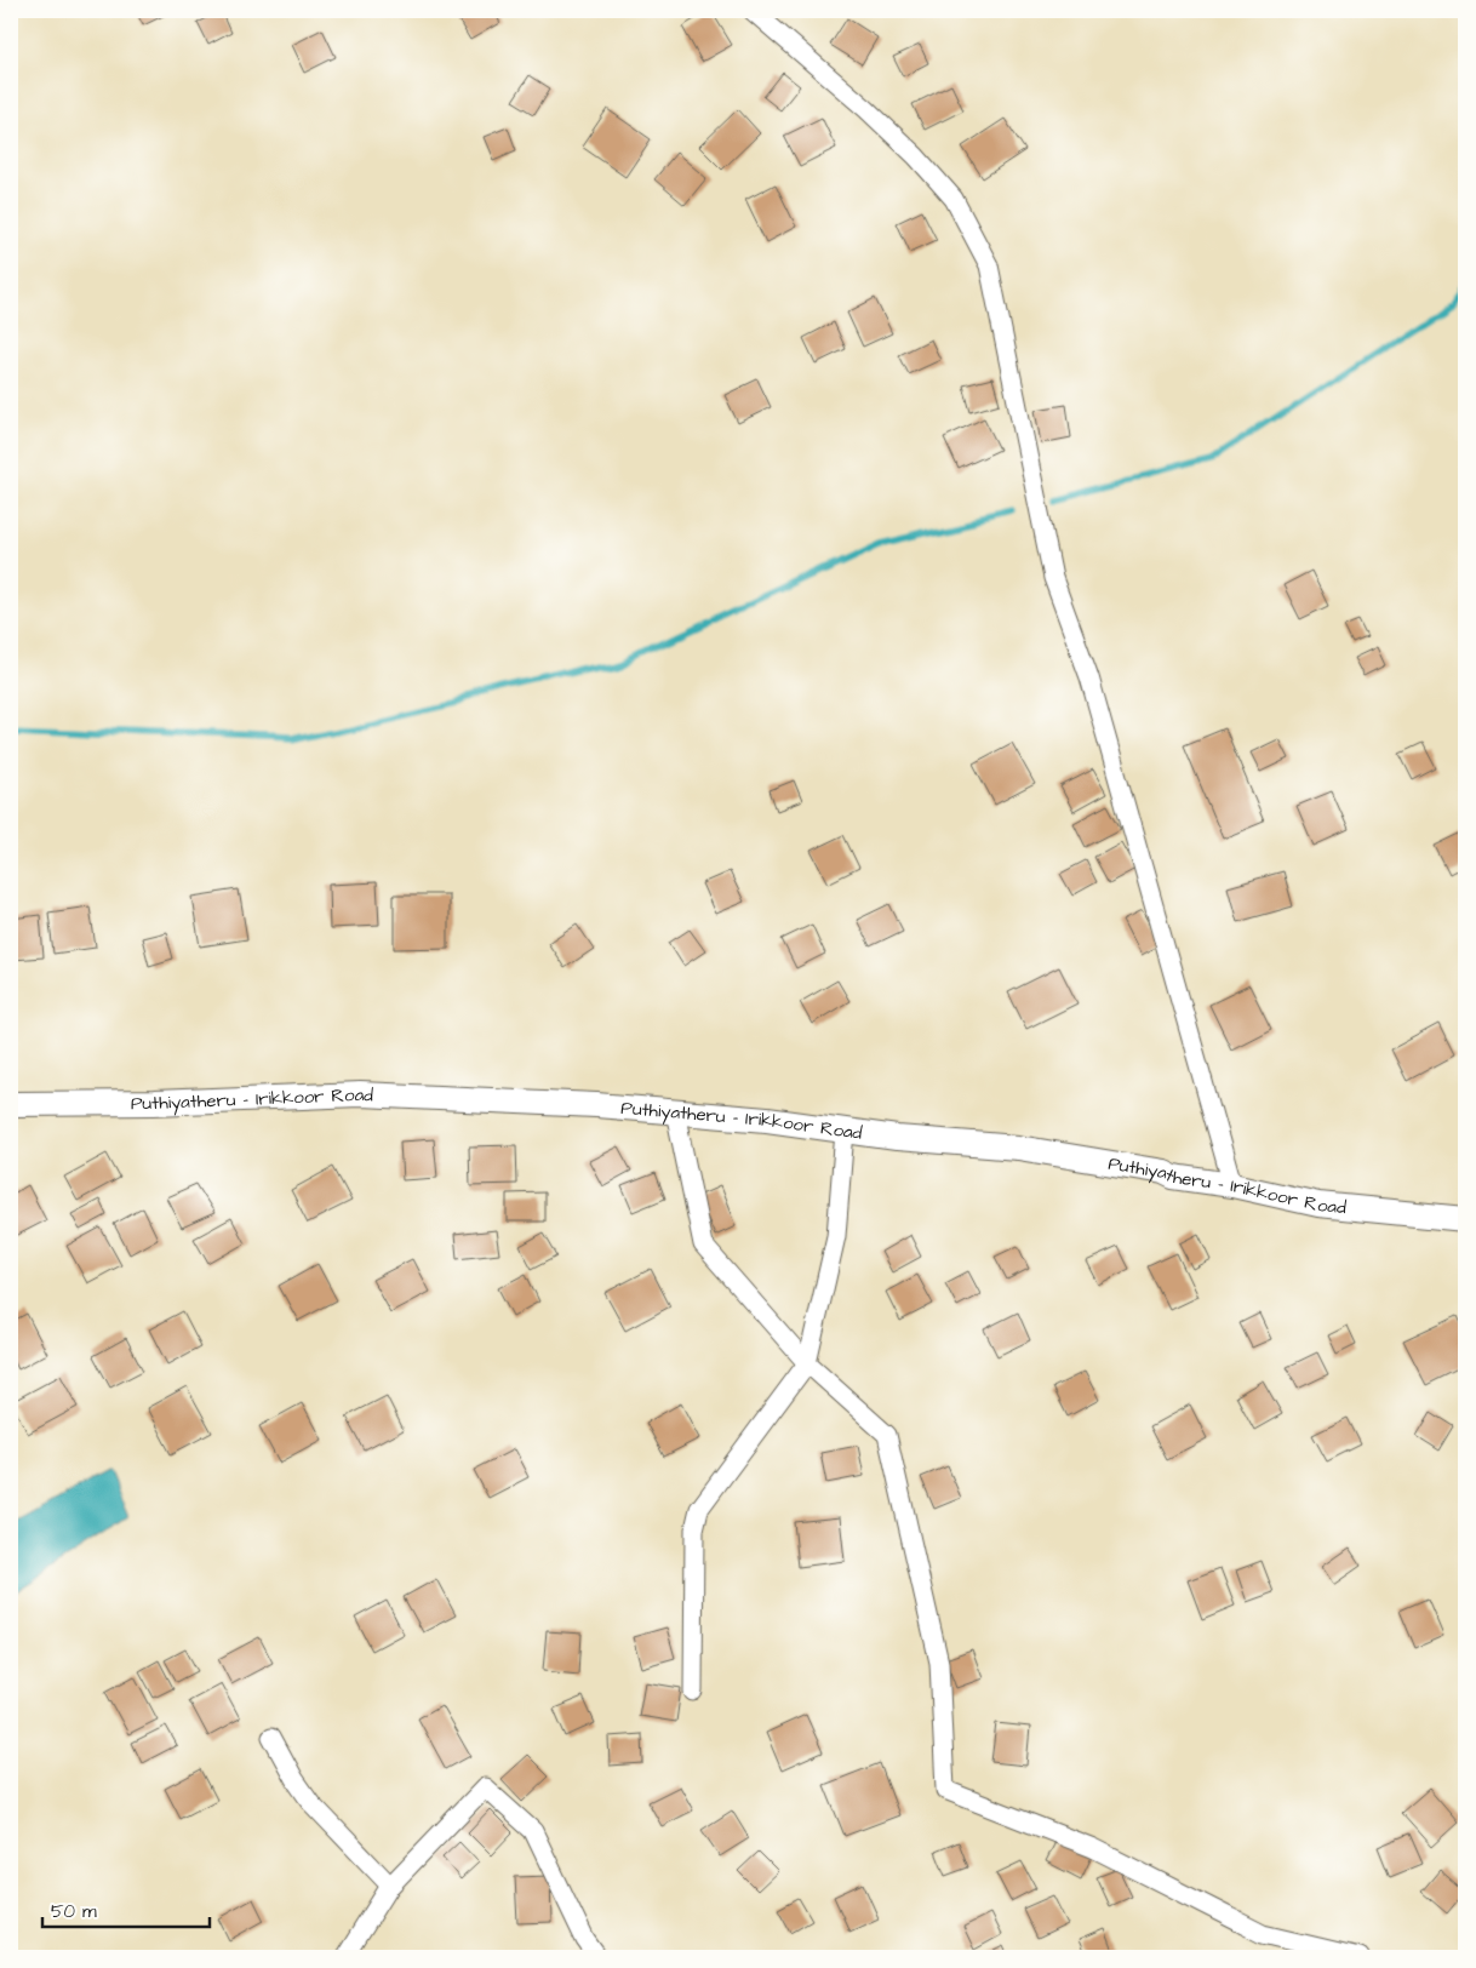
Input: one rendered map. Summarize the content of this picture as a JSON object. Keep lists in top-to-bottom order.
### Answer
{
  "streets": {
    "main road": ["Puthiyatheru - Irikkoor Road"]
  },
  "scale_bar": "50 m"
}
